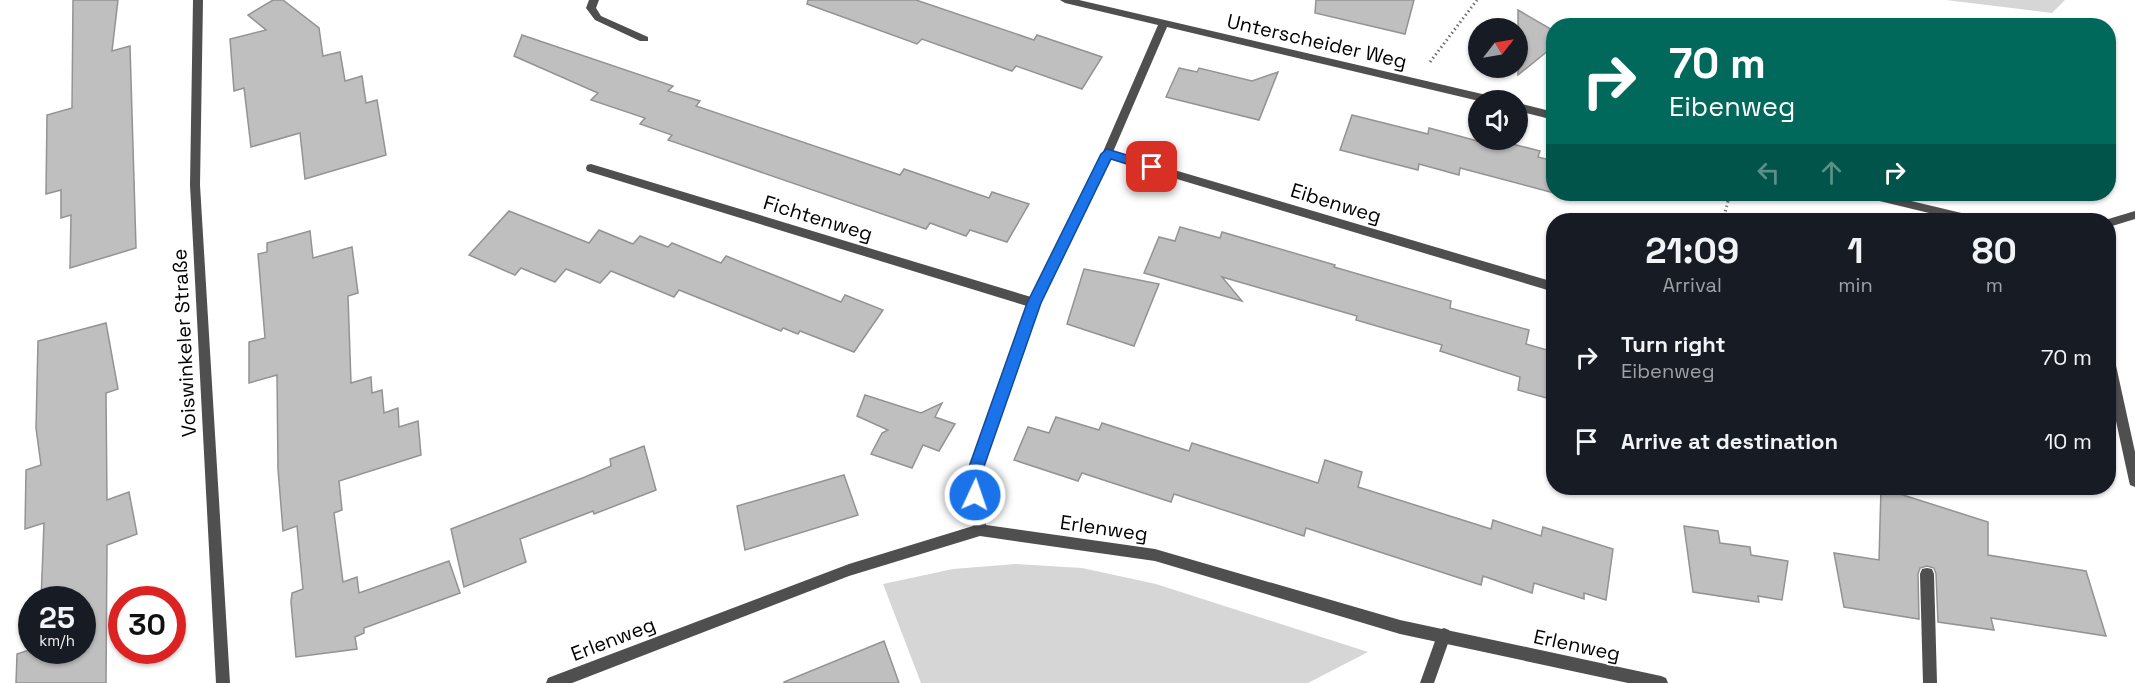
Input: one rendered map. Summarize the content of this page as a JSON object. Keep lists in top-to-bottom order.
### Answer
{
  "streets": {
    "street": [
      "Unterscheider Weg",
      "Eibenweg",
      "Fichtenweg",
      "Voiswinkeler Straße",
      "Erlenweg"
    ]
  },
  "north": "top right",
  "page": {
    "turn": ["70 m", "Eibenweg"],
    "eta": [
      "21:09",
      "Arrival",
      "1",
      "min",
      "80",
      "m"
    ],
    "list": [
      {
        "name": "Turn right",
        "note": "Eibenweg",
        "value": "70 m"
      },
      {
        "name": "Arrive at destination",
        "value": "10 m"
      }
    ],
    "speed": "25 km/h",
    "limit": "30"
  }
}
